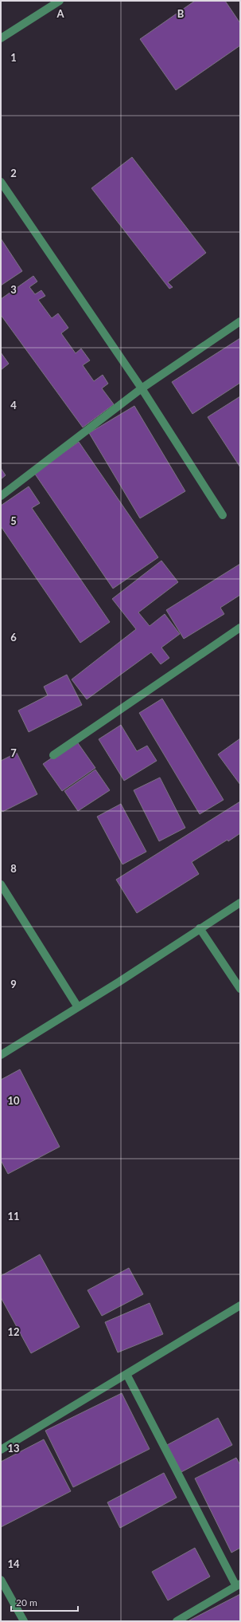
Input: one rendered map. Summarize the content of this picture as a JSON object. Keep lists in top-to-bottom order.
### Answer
{
  "scale_bar": "20 m",
  "grid": {
    "columns": ["A", "B"],
    "rows": [
      "1",
      "2",
      "3",
      "4",
      "5",
      "6",
      "7",
      "8",
      "9",
      "10",
      "11",
      "12",
      "13",
      "14"
    ]
  }
}
